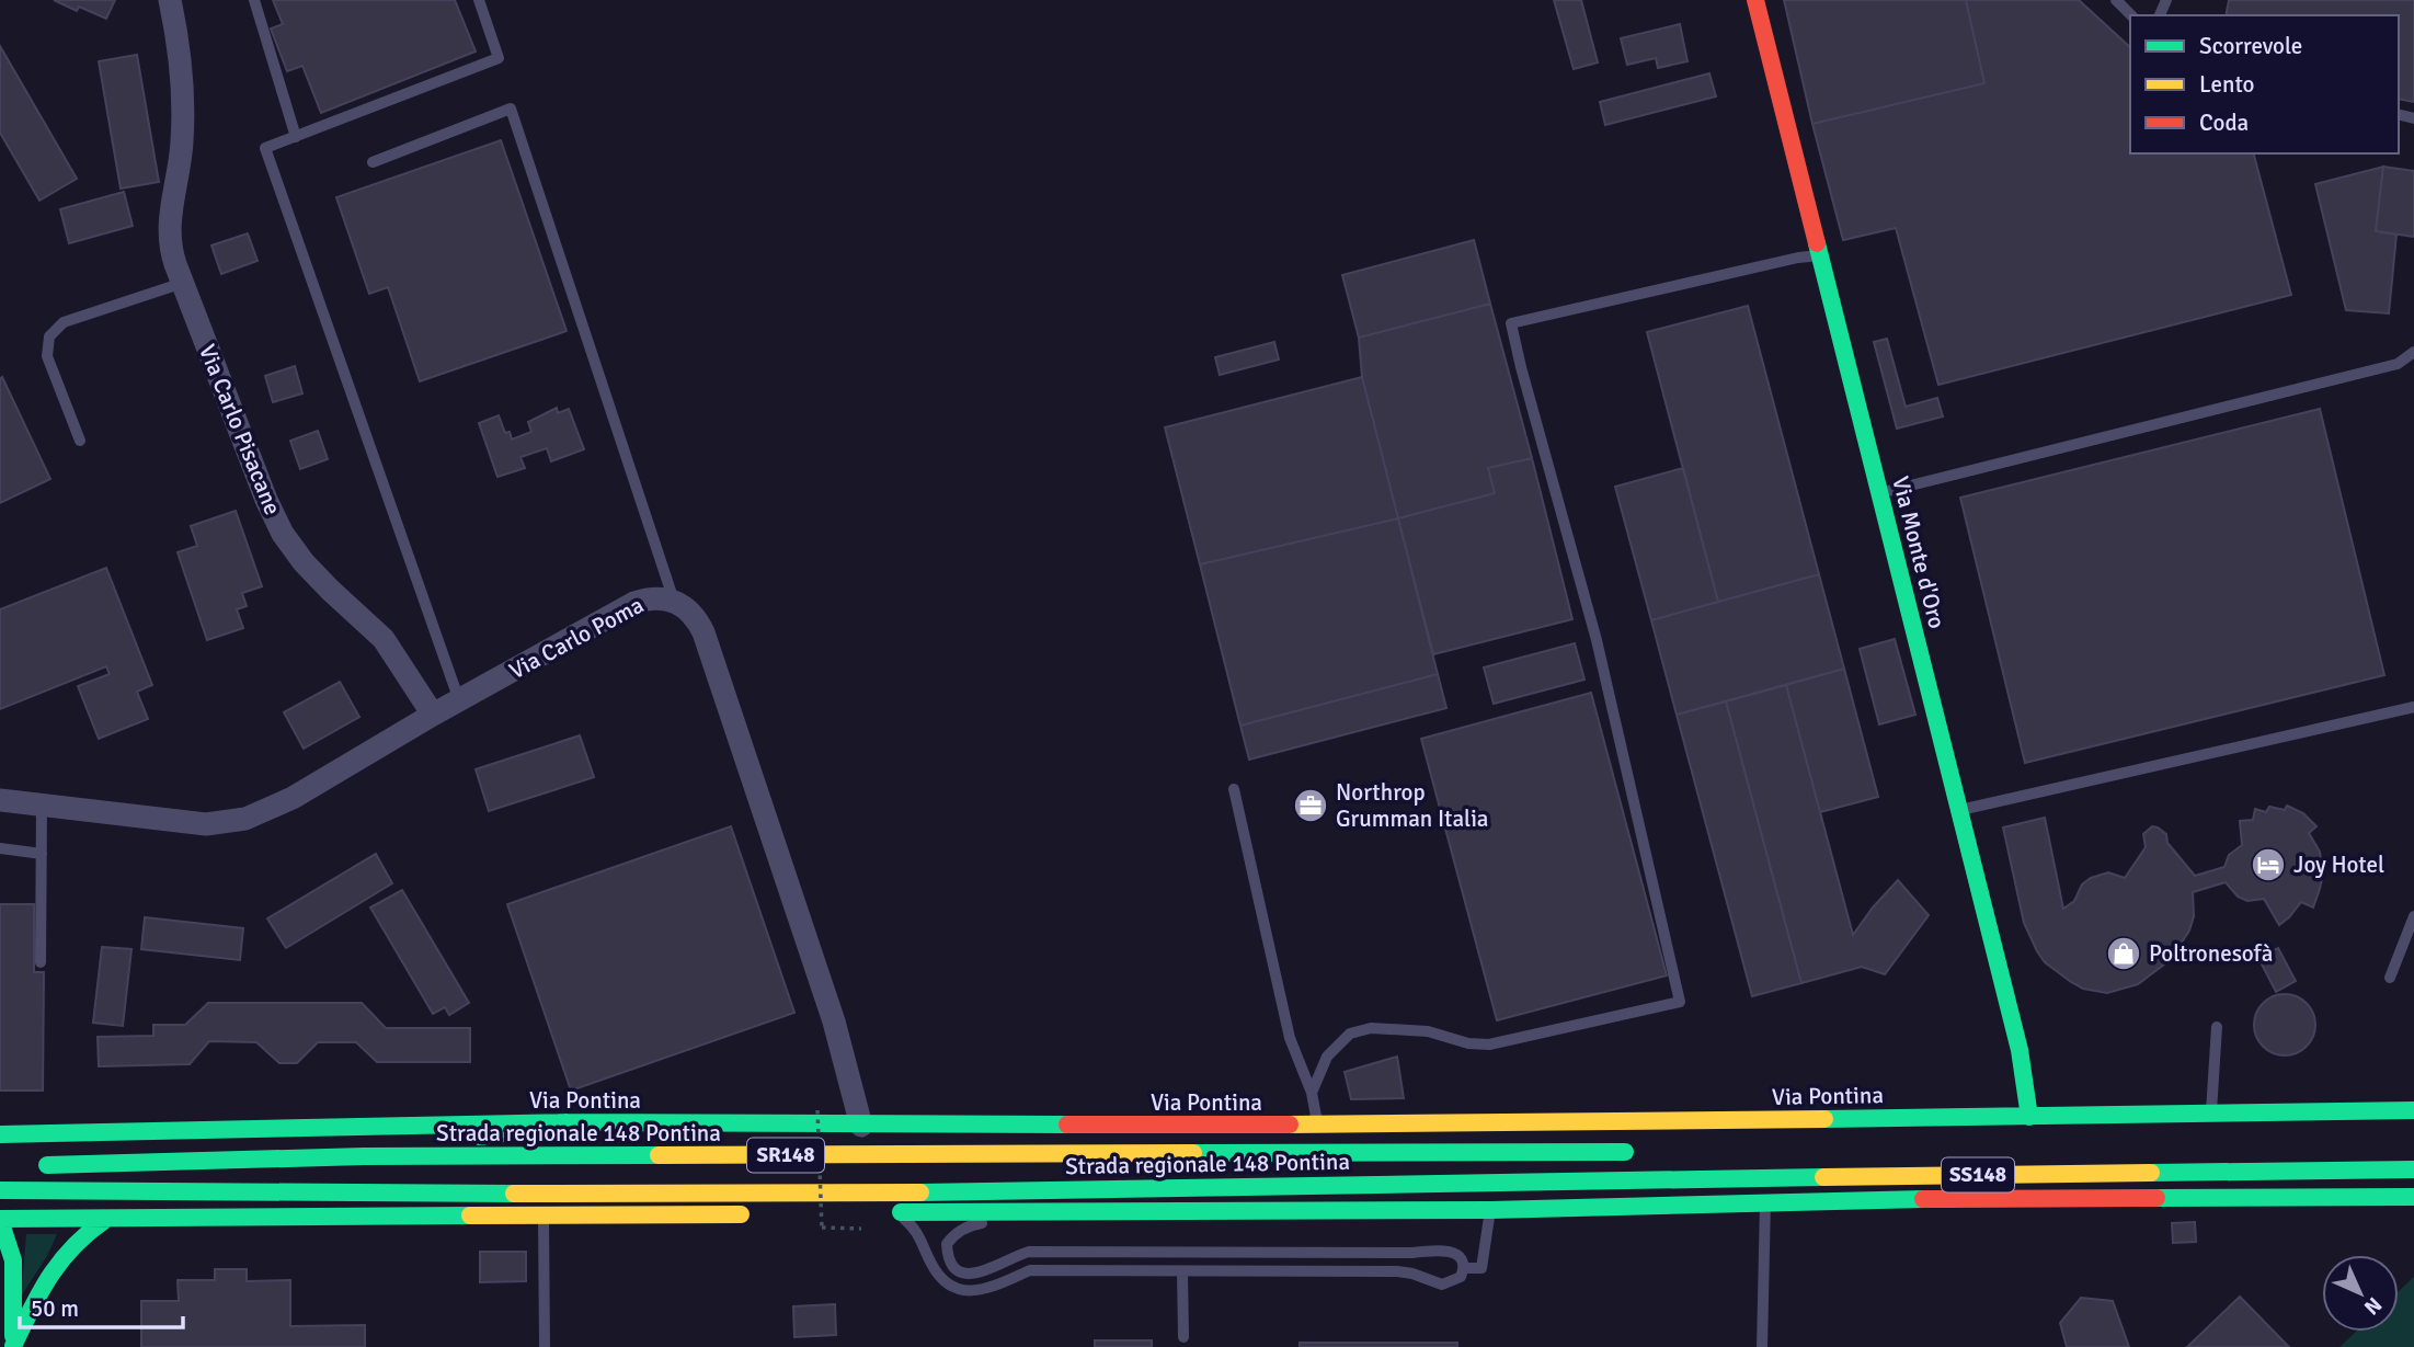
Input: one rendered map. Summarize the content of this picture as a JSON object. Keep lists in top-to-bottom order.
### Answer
{
  "streets": {
    "main road": [
      "Via Monte d'Oro",
      "Via Pontina",
      "Strada regionale 148 Pontina",
      "SR148",
      "SS148"
    ],
    "street": ["Via Carlo Pisacane", "Via Carlo Poma"]
  },
  "crossings": [
    ["Via Carlo Pisacane", "Via Carlo Poma"],
    ["Via Monte d'Oro", "Via Pontina"],
    ["Via Carlo Poma", "Via Pontina"],
    ["Strada regionale 148 Pontina", "SS148"]
  ],
  "places": {
    "office": ["Northrop Grumman Italia"],
    "hotel": ["Joy Hotel"],
    "shop": ["Poltronesofà"]
  },
  "legend": ["Scorrevole", "Lento", "Coda"],
  "scale_bar": "50 m",
  "north": "bottom right"
}
